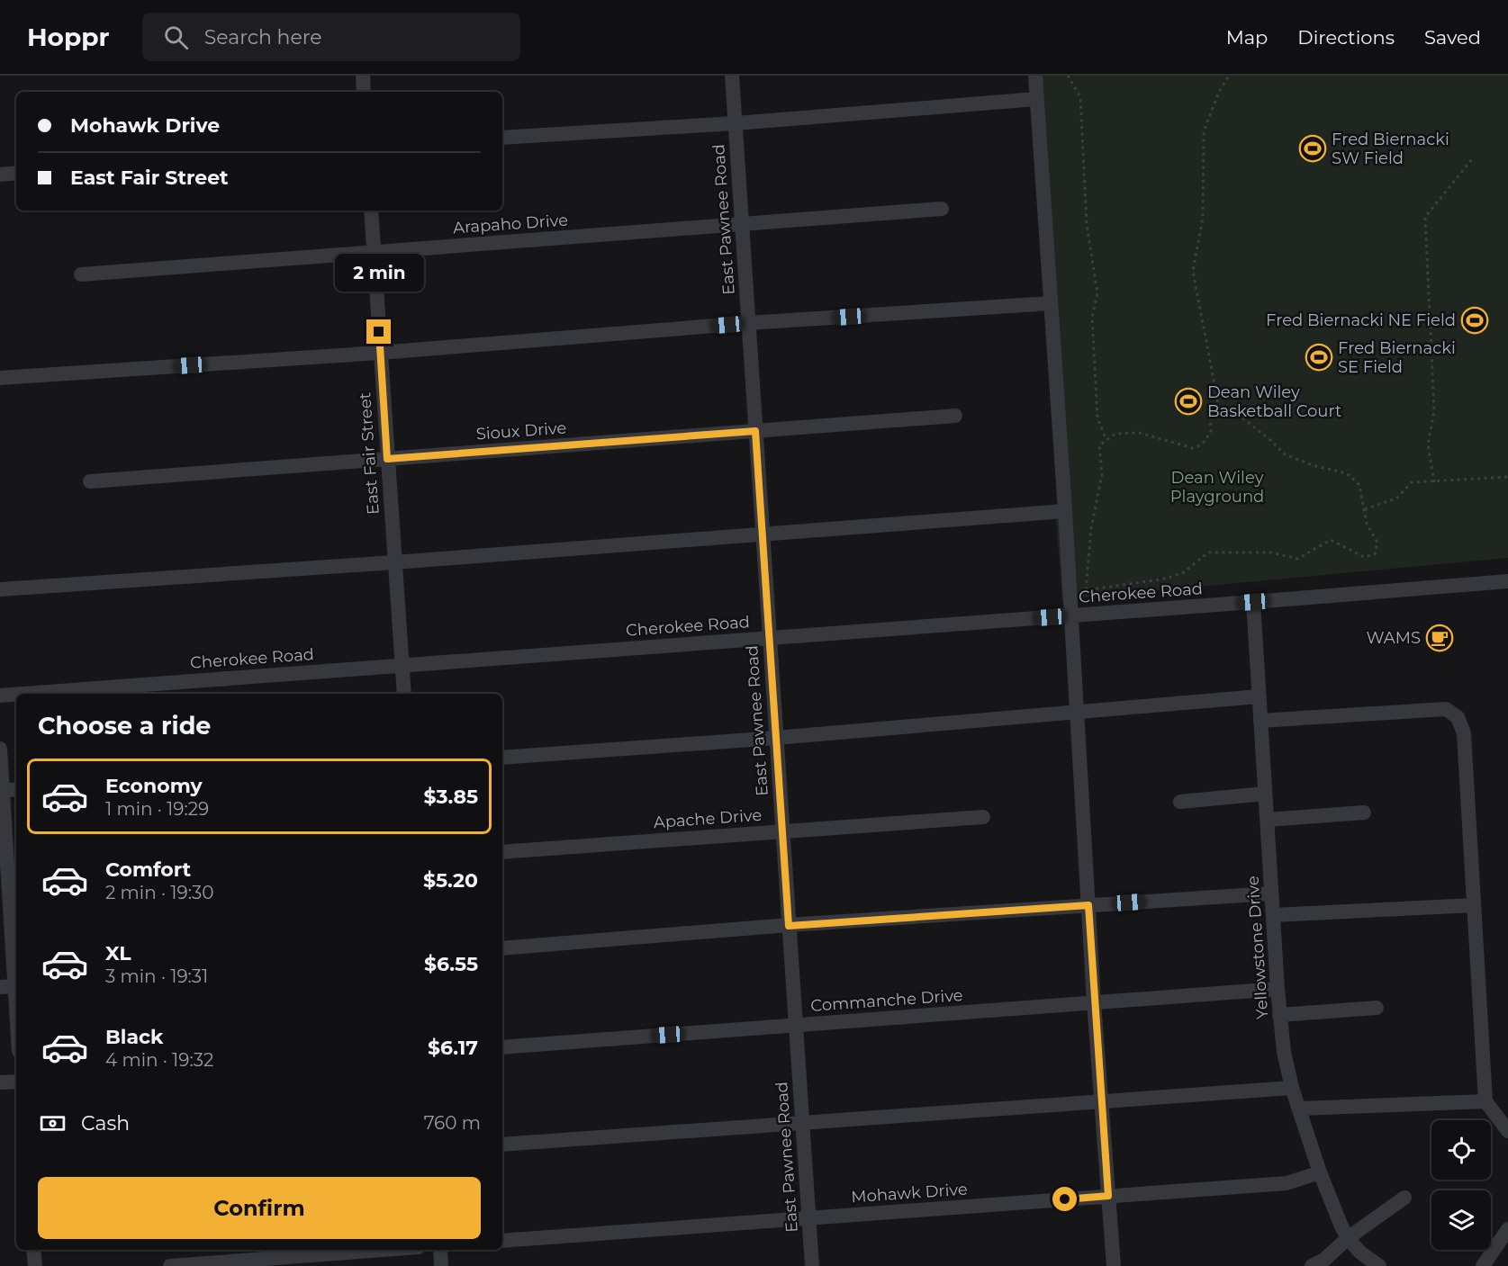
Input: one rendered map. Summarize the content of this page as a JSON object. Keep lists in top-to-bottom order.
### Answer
{
  "streets": {
    "street": [
      "East Pawnee Road",
      "Arapaho Drive",
      "Sioux Drive",
      "East Fair Street",
      "Cherokee Road",
      "Apache Drive",
      "Yellowstone Drive",
      "Commanche Drive",
      "Mohawk Drive"
    ]
  },
  "crossings": [
    ["East Pawnee Road", "Arapaho Drive"],
    ["East Pawnee Road", "Sioux Drive"],
    ["East Pawnee Road", "Cherokee Road"],
    ["East Pawnee Road", "Apache Drive"],
    ["East Pawnee Road", "Commanche Drive"],
    ["East Pawnee Road", "Mohawk Drive"],
    ["Arapaho Drive", "East Fair Street"],
    ["Sioux Drive", "East Fair Street"],
    ["East Fair Street", "Cherokee Road"],
    ["Cherokee Road", "Yellowstone Drive"],
    ["Yellowstone Drive", "Commanche Drive"],
    ["Yellowstone Drive", "Mohawk Drive"]
  ],
  "parks": ["Dean Wiley Playground"],
  "places": {
    "sports": [
      "Fred Biernacki SW Field",
      "Fred Biernacki NE Field",
      "Fred Biernacki SE Field",
      "Dean Wiley Basketball Court"
    ],
    "cafe": ["WAMS"]
  },
  "page": {
    "header": "Hoppr",
    "search": "Search here",
    "nav": ["Map", "Directions", "Saved"],
    "banner": ["Mohawk Drive", "East Fair Street"],
    "bubble": "2 min",
    "heading": "Choose a ride",
    "list": [
      {
        "name": "Economy",
        "note": "1 min · 19:29",
        "value": "$3.85"
      },
      {
        "name": "Comfort",
        "note": "2 min · 19:30",
        "value": "$5.20"
      },
      {
        "name": "XL",
        "note": "3 min · 19:31",
        "value": "$6.55"
      },
      {
        "name": "Black",
        "note": "4 min · 19:32",
        "value": "$6.17"
      }
    ],
    "pay": ["Cash", "760 m"],
    "buttons": "Confirm"
  }
}
